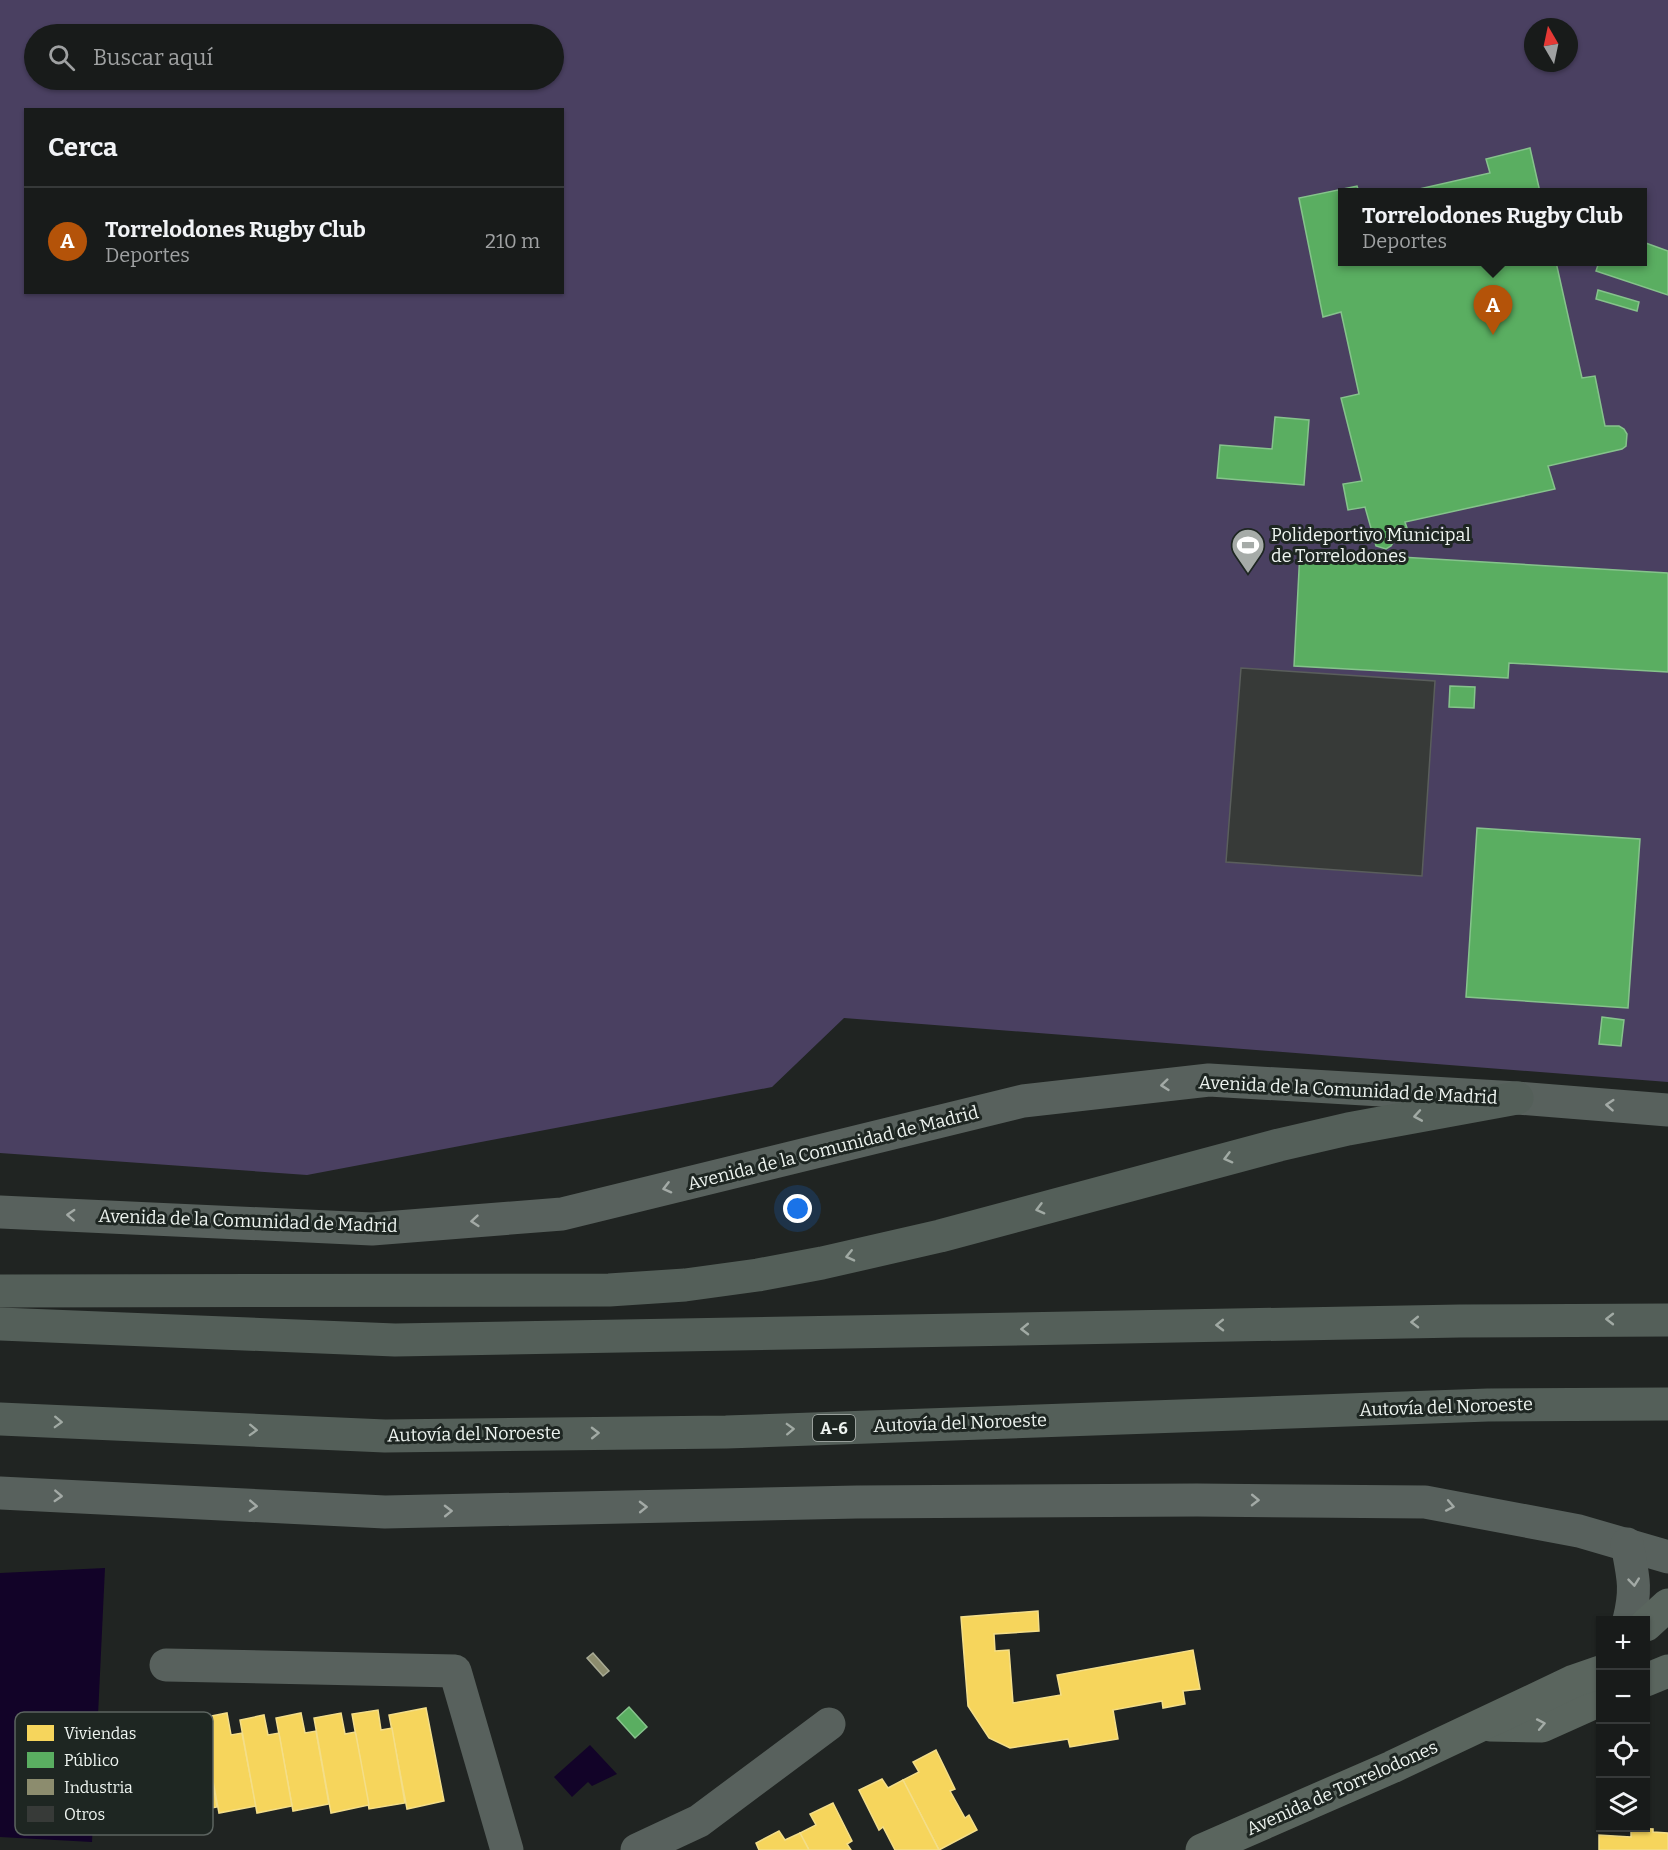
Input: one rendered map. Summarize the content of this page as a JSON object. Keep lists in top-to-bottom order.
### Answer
{
  "streets": {
    "highway": ["Autovía del Noroeste", "A-6"],
    "main road": ["Avenida de Torrelodones"],
    "street": ["Avenida de la Comunidad de Madrid"]
  },
  "places": {
    "sports": ["Polideportivo Municipal de Torrelodones"]
  },
  "legend": [
    "Viviendas",
    "Público",
    "Industria",
    "Otros"
  ],
  "north": "top",
  "page": {
    "search": "Buscar aquí",
    "heading": "Cerca",
    "list": [
      {
        "mark": "A",
        "name": "Torrelodones Rugby Club",
        "note": "Deportes",
        "value": "210 m"
      }
    ],
    "popup": ["Torrelodones Rugby Club", "Deportes"],
    "pins": "A",
    "map_buttons": ["+", "−"]
  }
}
